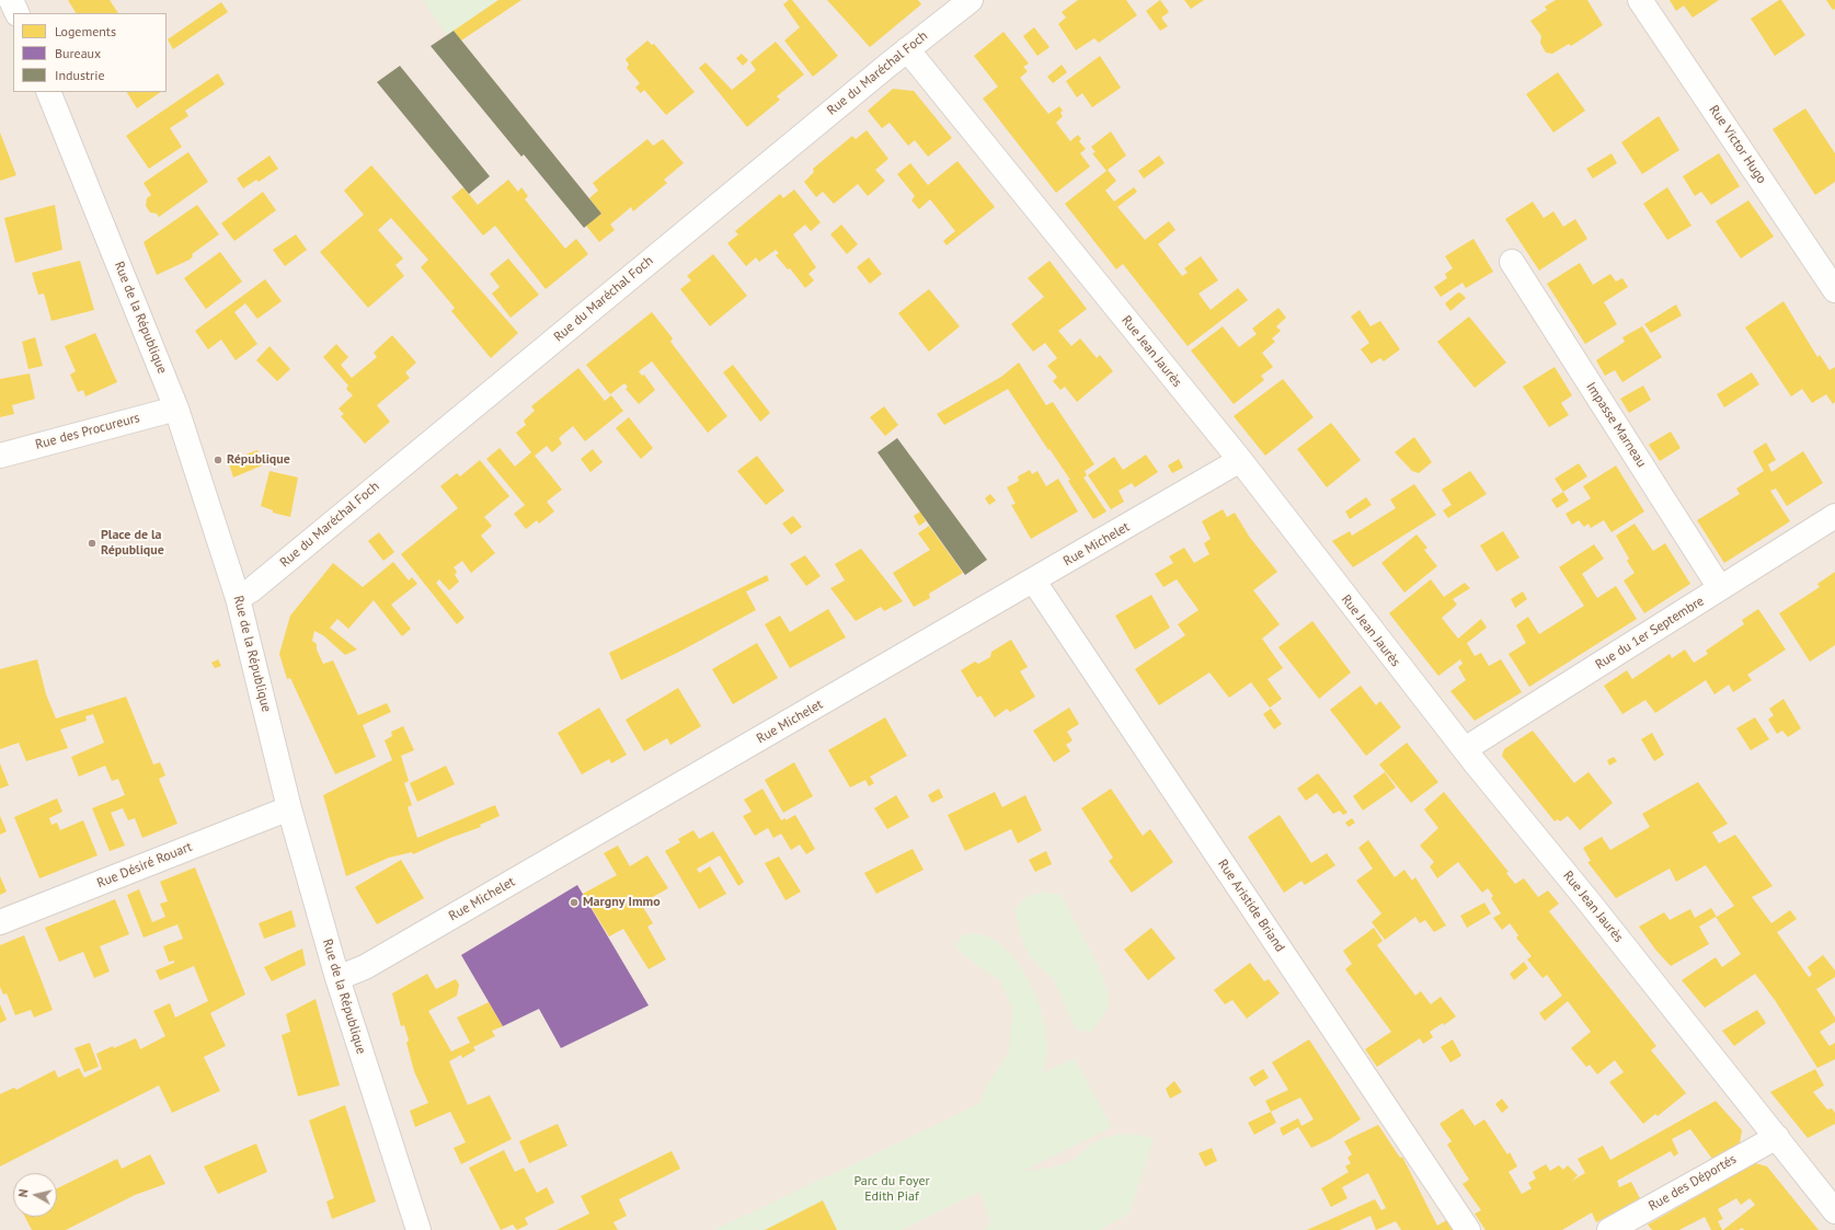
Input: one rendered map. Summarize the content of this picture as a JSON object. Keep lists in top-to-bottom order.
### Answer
{
  "streets": {
    "street": [
      "Rue du Maréchal Foch",
      "Rue Victor Hugo",
      "Rue de la République",
      "Rue Jean Jaurès",
      "Impasse Marneau",
      "Rue des Procureurs",
      "Rue Michelet",
      "Rue du 1er Septembre",
      "Rue Désiré Rouart",
      "Rue Aristide Briand",
      "Rue des Déportés"
    ]
  },
  "crossings": [
    ["Rue du Maréchal Foch", "Rue de la République"],
    ["Rue du Maréchal Foch", "Rue Jean Jaurès"],
    ["Rue de la République", "Rue des Procureurs"],
    ["Rue de la République", "Rue Michelet"],
    ["Rue de la République", "Rue Désiré Rouart"],
    ["Rue Jean Jaurès", "Rue Michelet"],
    ["Rue Jean Jaurès", "Rue du 1er Septembre"],
    ["Rue Jean Jaurès", "Rue des Déportés"],
    ["Impasse Marneau", "Rue du 1er Septembre"],
    ["Rue Michelet", "Rue Aristide Briand"]
  ],
  "parks": ["Parc du Foyer Edith Piaf"],
  "places": ["République", "Place de la République", "Margny Immo"],
  "legend": ["Logements", "Bureaux", "Industrie"],
  "north": "left"
}
